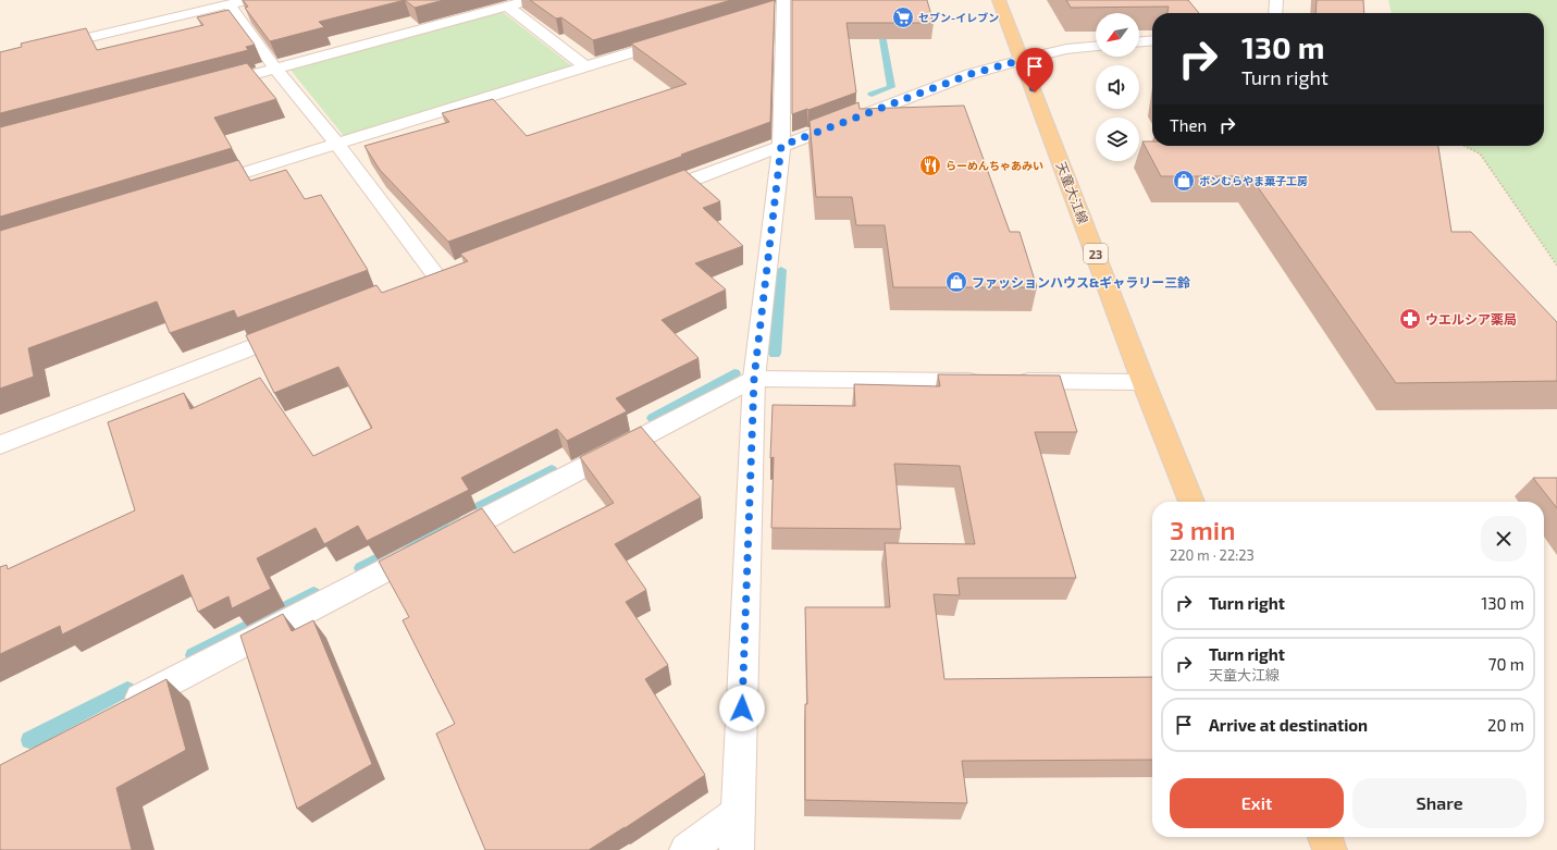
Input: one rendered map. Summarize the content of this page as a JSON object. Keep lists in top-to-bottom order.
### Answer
{
  "streets": {
    "main road": ["天童大江線", "23"]
  },
  "places": {
    "supermarket": ["セブン-イレブン"],
    "restaurant": ["らーめんちゃあみい"],
    "shop": ["ボンむらやま菓子工房", "ファッションハウス&ギャラリー三鈴"],
    "pharmacy": ["ウエルシア薬局"]
  },
  "north": "bottom left",
  "page": {
    "turn": ["130 m", "Turn right"],
    "then": "Then",
    "heading": ["3 min", "220 m · 22:23"],
    "list": [
      {
        "name": "Turn right",
        "value": "130 m"
      },
      {
        "name": "Turn right",
        "note": "天童大江線",
        "value": "70 m"
      },
      {
        "name": "Arrive at destination",
        "value": "20 m"
      }
    ],
    "buttons": ["Exit", "Share"]
  }
}
